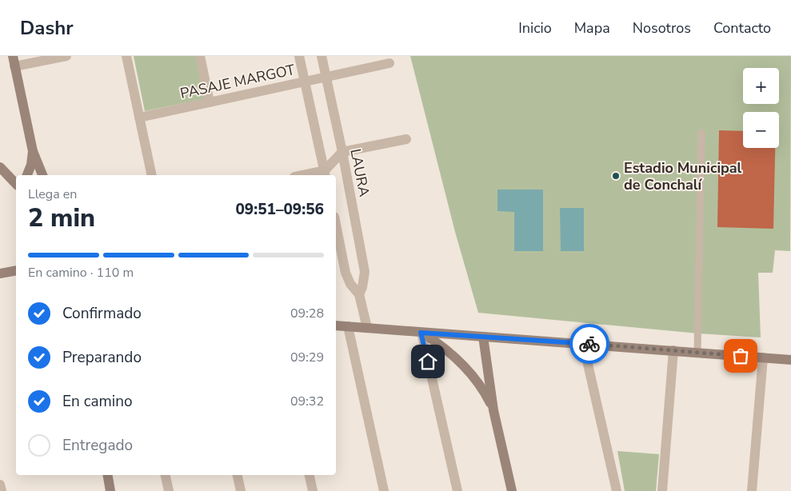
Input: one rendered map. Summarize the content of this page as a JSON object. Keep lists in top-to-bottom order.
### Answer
{
  "streets": {
    "street": ["PASAJE MARGOT", "LAURA"]
  },
  "crossings": [
    ["PASAJE MARGOT", "LAURA"]
  ],
  "places": ["Estadio Municipal de Conchalí"],
  "page": {
    "header": "Dashr",
    "nav": [
      "Inicio",
      "Mapa",
      "Nosotros",
      "Contacto"
    ],
    "map_buttons": ["+", "−"],
    "heading": ["2 min", "Llega en", "09:51–09:56"],
    "bar": "En camino · 110 m",
    "list": [
      ["Confirmado", "09:28"],
      ["Preparando", "09:29"],
      ["En camino", "09:32"],
      "Entregado"
    ]
  }
}
